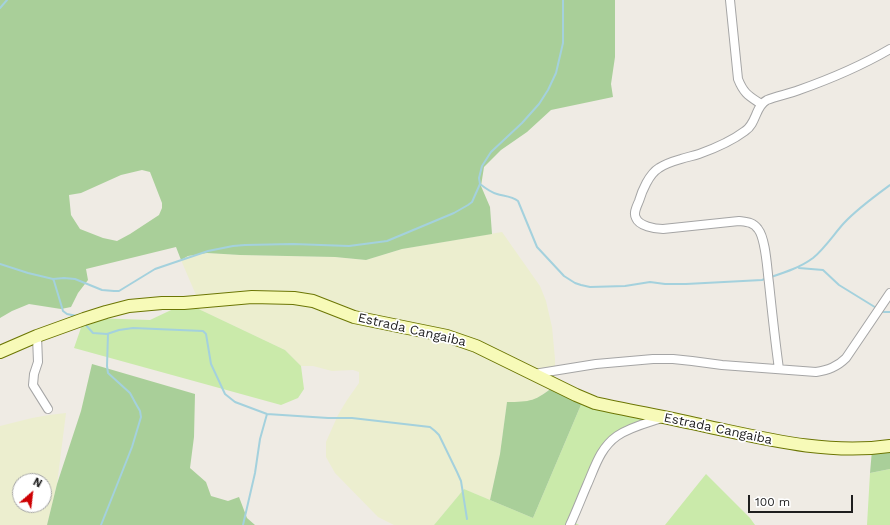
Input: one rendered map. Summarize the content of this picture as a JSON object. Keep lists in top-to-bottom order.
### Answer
{
  "streets": {
    "street": ["Estrada Cangaiba"]
  },
  "scale_bar": "100 m",
  "north": "top right"
}
